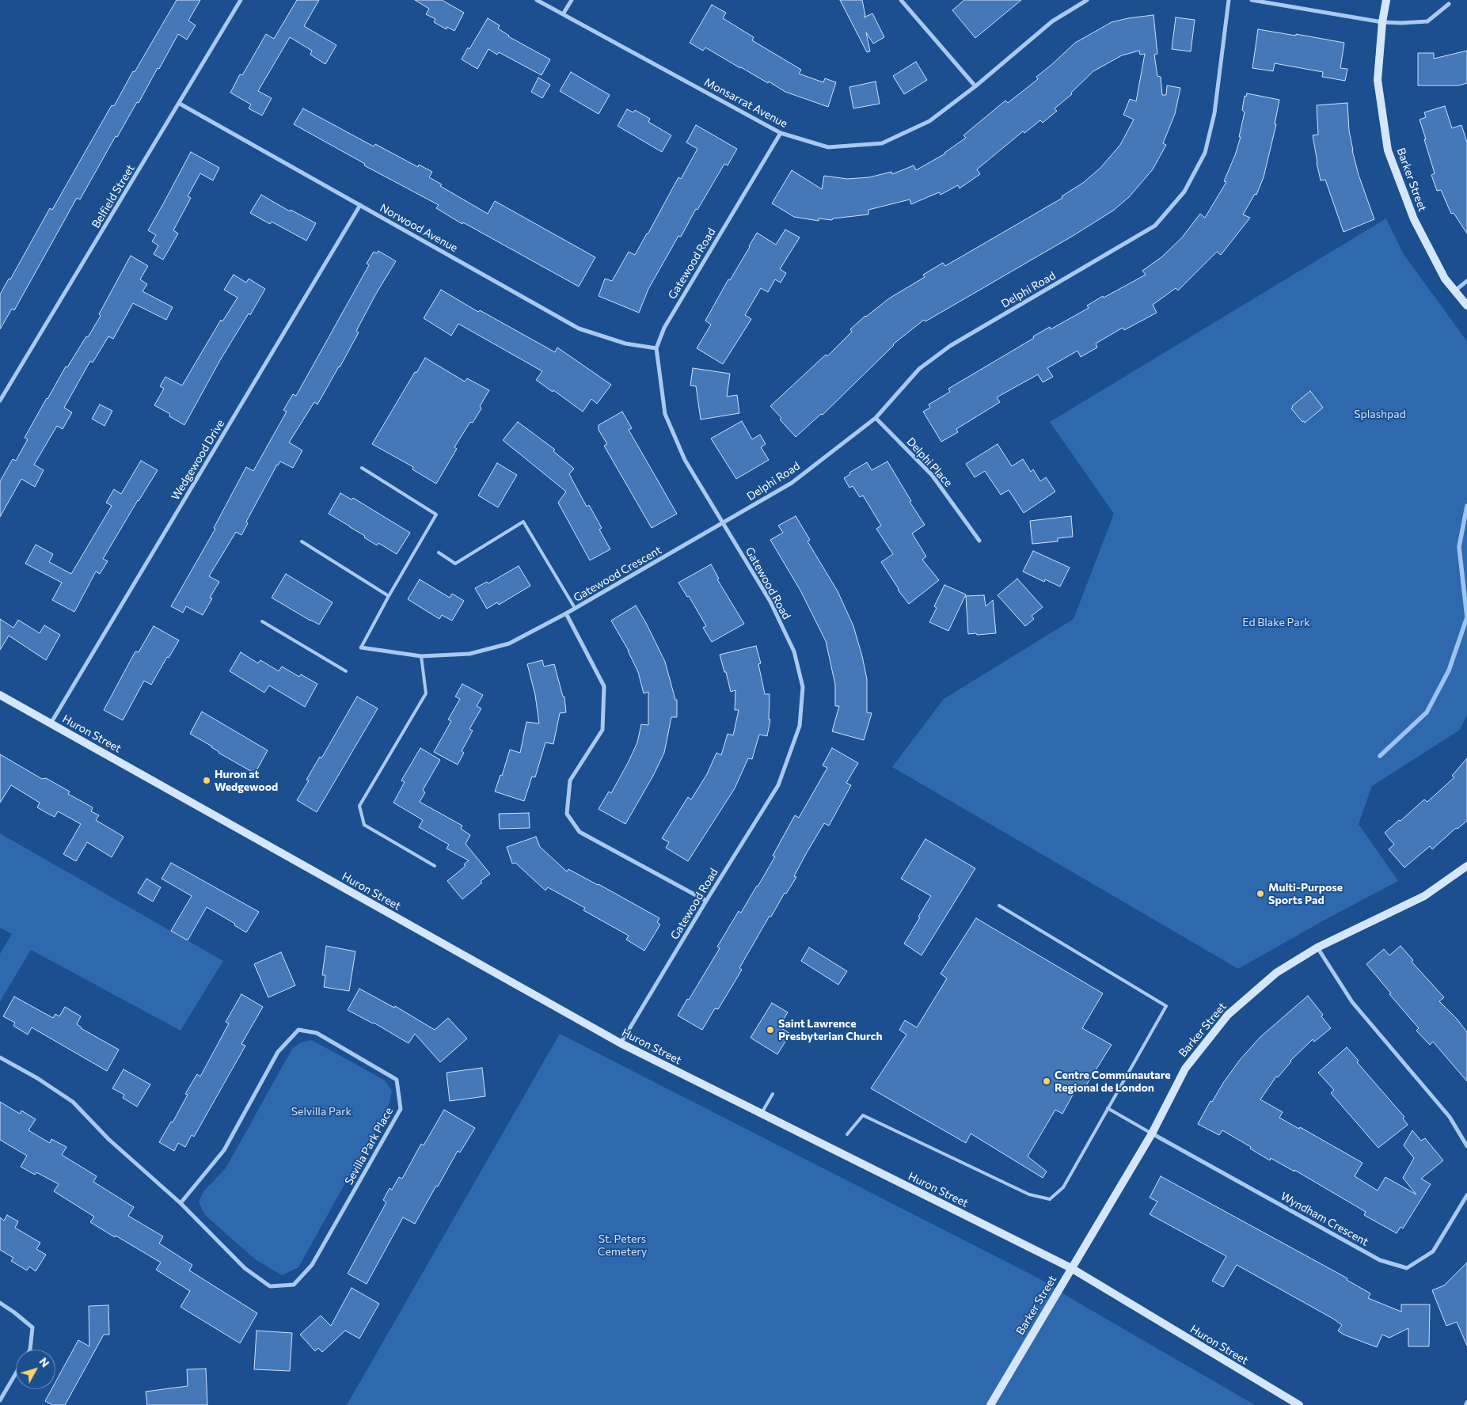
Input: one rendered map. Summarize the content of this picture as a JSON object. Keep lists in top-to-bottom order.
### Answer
{
  "streets": {
    "main road": ["Barker Street", "Huron Street"],
    "street": [
      "Monsarrat Avenue",
      "Belfield Street",
      "Norwood Avenue",
      "Gatewood Road",
      "Delphi Road",
      "Wedgewood Drive",
      "Delphi Place",
      "Gatewood Crescent",
      "Sevilla Park Place",
      "Wyndham Crescent"
    ]
  },
  "crossings": [
    ["Monsarrat Avenue", "Gatewood Road"],
    ["Barker Street", "Huron Street"],
    ["Barker Street", "Wyndham Crescent"],
    ["Belfield Street", "Norwood Avenue"],
    ["Norwood Avenue", "Gatewood Road"],
    ["Norwood Avenue", "Wedgewood Drive"],
    ["Gatewood Road", "Delphi Road"],
    ["Gatewood Road", "Gatewood Crescent"],
    ["Gatewood Road", "Huron Street"],
    ["Delphi Road", "Delphi Place"],
    ["Delphi Road", "Gatewood Crescent"],
    ["Wedgewood Drive", "Huron Street"]
  ],
  "parks": [
    "Splashpad",
    "Ed Blake Park",
    "Selvilla Park",
    "St. Peters Cemetery"
  ],
  "places": [
    "Huron at Wedgewood",
    "Multi-Purpose Sports Pad",
    "Saint Lawrence Presbyterian Church",
    "Centre Communautare Regional de London"
  ],
  "north": "top right"
}
